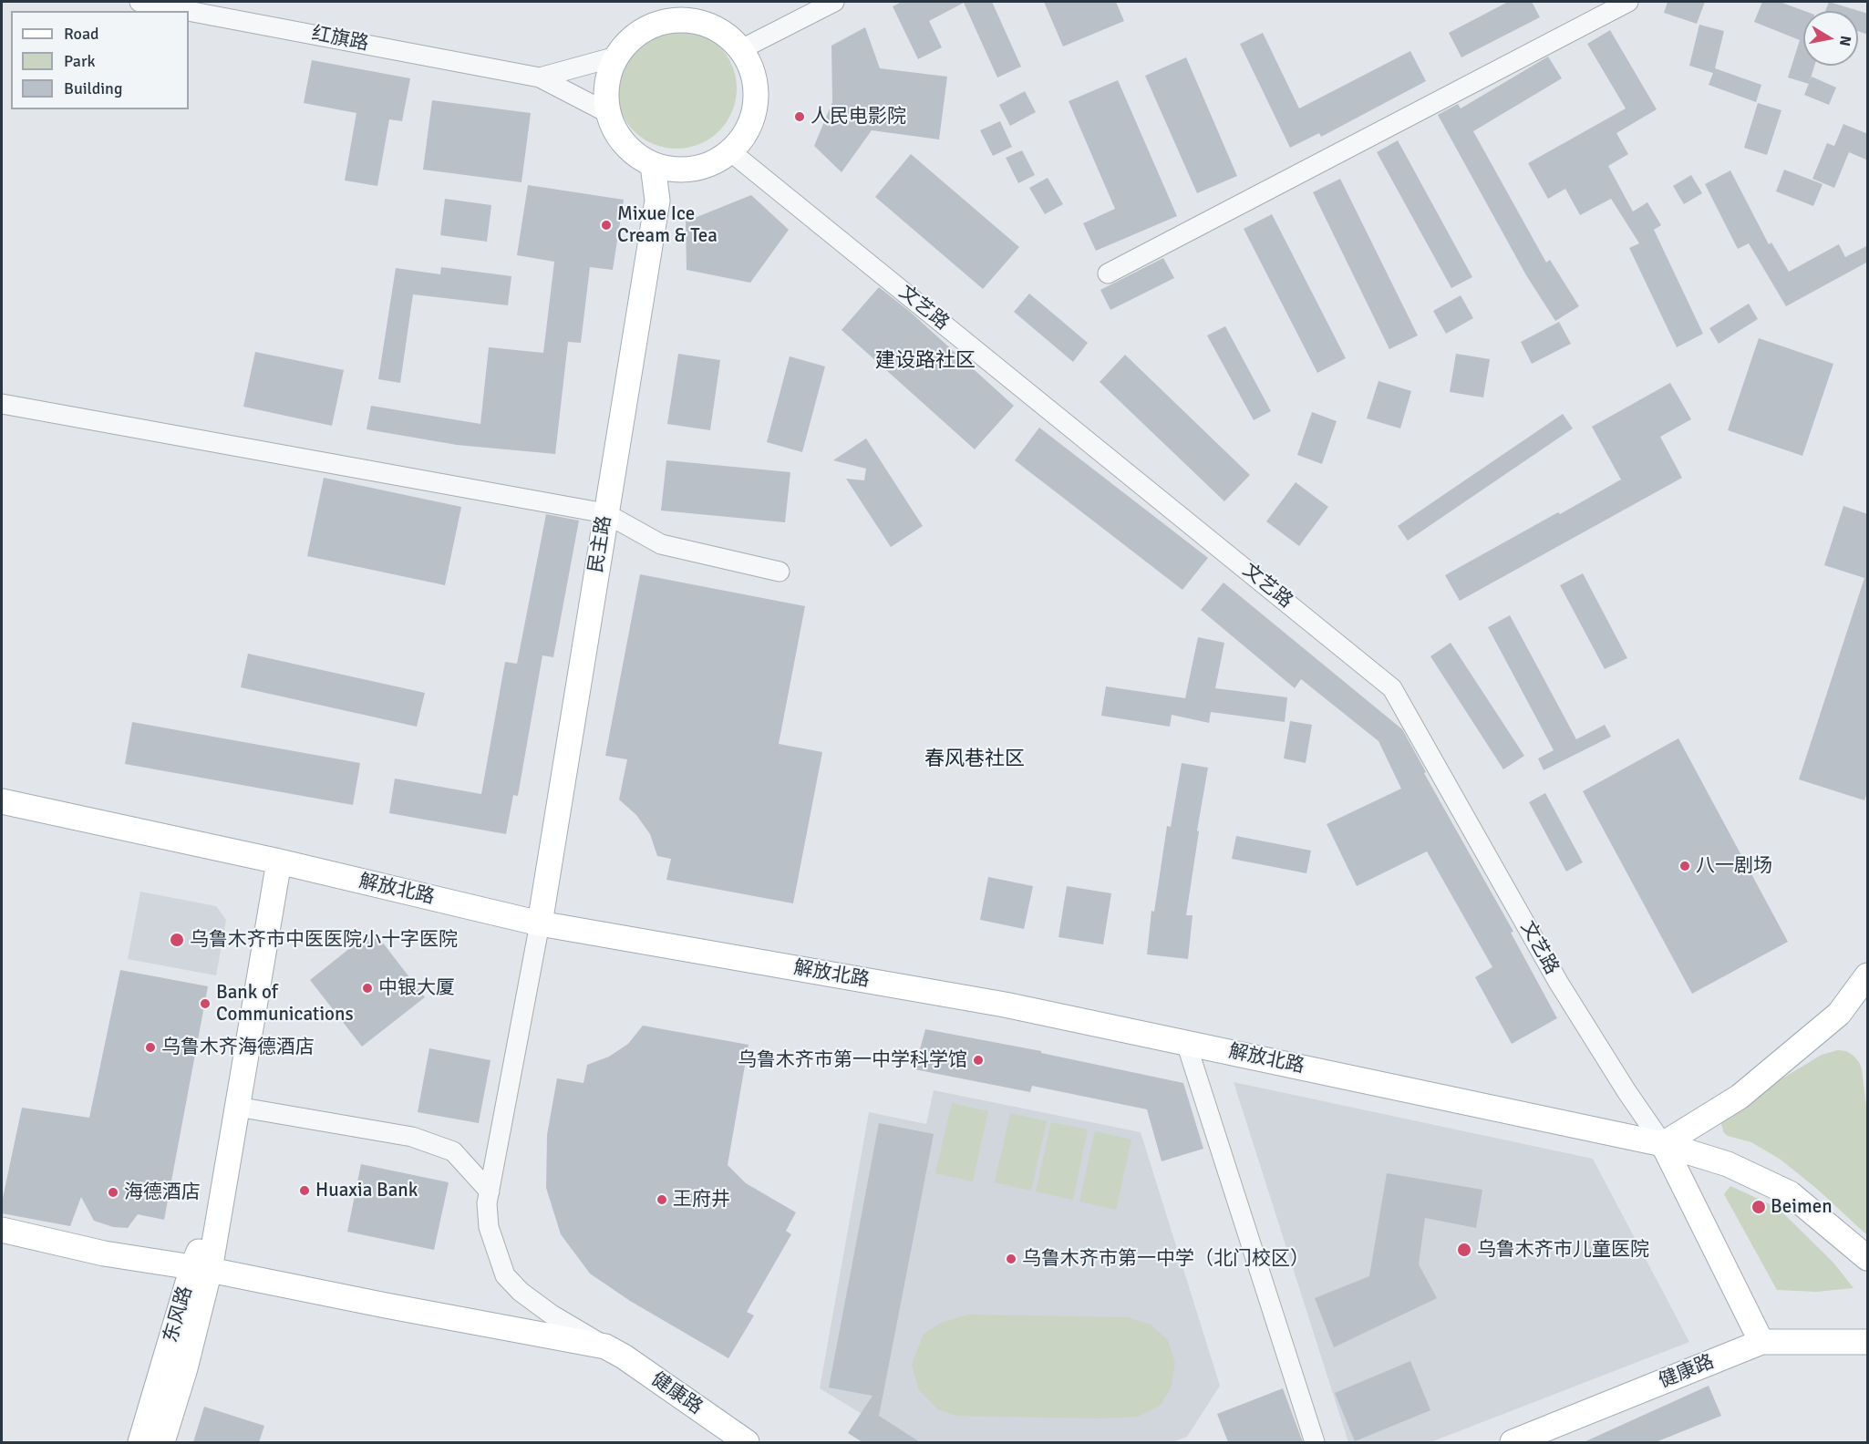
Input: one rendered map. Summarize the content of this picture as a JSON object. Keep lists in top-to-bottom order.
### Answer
{
  "streets": {
    "main road": [
      "民主路",
      "解放北路",
      "东风路",
      "健康路"
    ],
    "street": ["红旗路", "文艺路"]
  },
  "crossings": [
    ["文艺路", "民主路"],
    ["文艺路", "解放北路"],
    ["民主路", "解放北路"],
    ["东风路", "健康路"]
  ],
  "districts": ["建设路社区", "春风巷社区"],
  "places": [
    "人民电影院",
    "Mixue Ice Cream & Tea",
    "八一剧场",
    "乌鲁木齐市中医医院小十字医院",
    "中银大厦",
    "Bank of Communications",
    "乌鲁木齐海德酒店",
    "乌鲁木齐市第一中学科学馆",
    "Huaxia Bank",
    "海德酒店",
    "王府井",
    "Beimen",
    "乌鲁木齐市儿童医院",
    "乌鲁木齐市第一中学（北门校区）"
  ],
  "legend": ["Road", "Park", "Building"],
  "north": "right"
}
